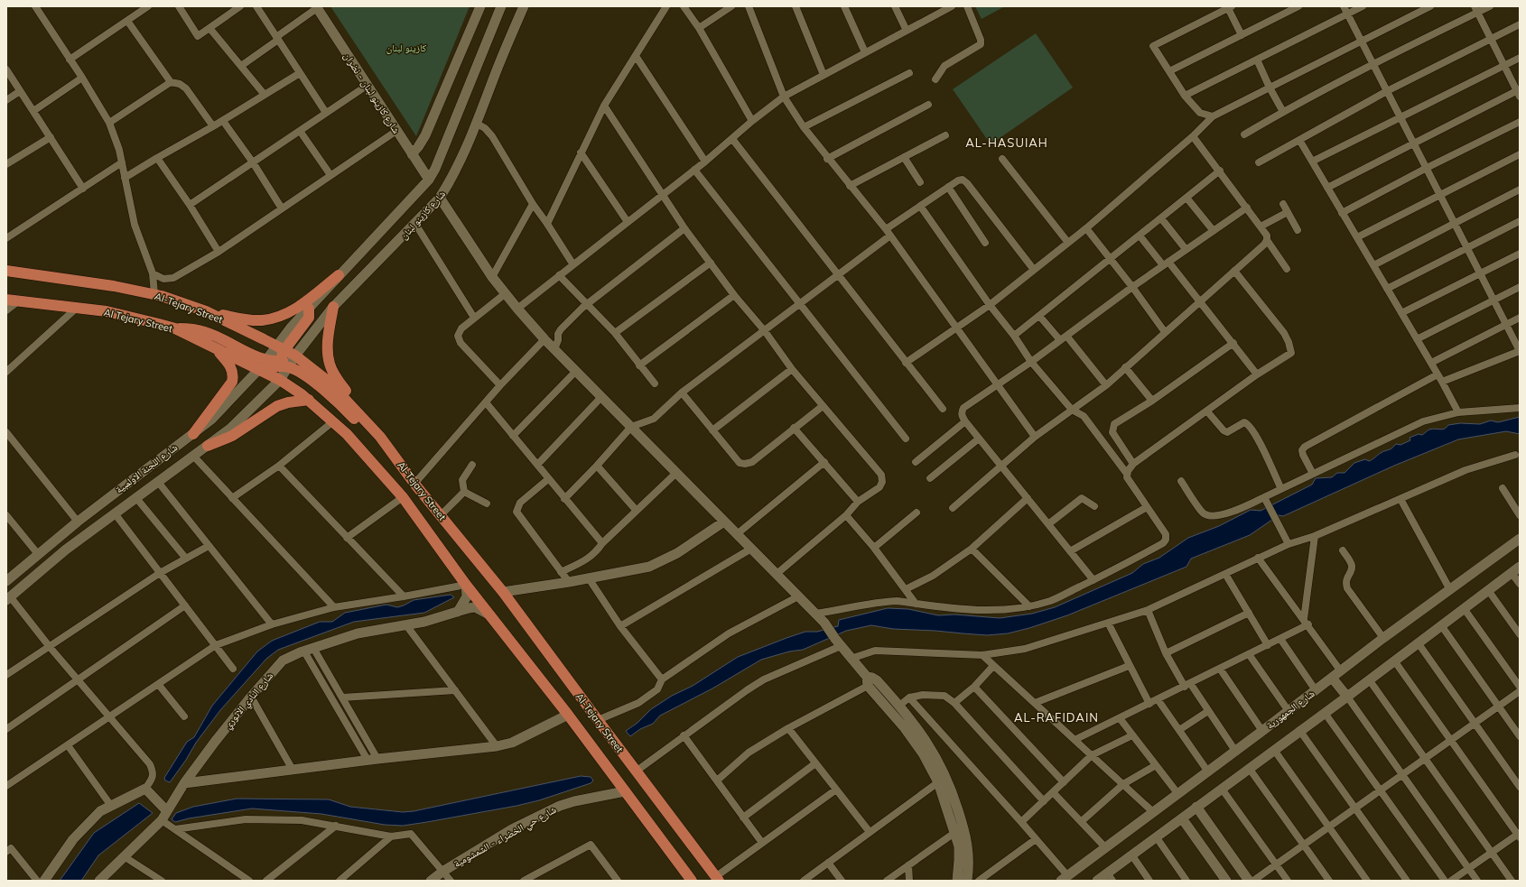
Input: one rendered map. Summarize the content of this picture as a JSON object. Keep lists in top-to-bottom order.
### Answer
{
  "streets": {
    "main road": ["Al-Tejary Street", "Al Tejary Street"],
    "street": [
      "شارع كازينو لبنان - نضران",
      "شارع كازينو لبنان",
      "شارع اللجنة الاولمبية",
      "شارع النادي الاثوري",
      "شارع الجمهورية",
      "شارع حي الخضراء - الشمشومية"
    ]
  },
  "crossings": [
    ["شارع كازينو لبنان - نضران", "شارع كازينو لبنان"],
    ["شارع كازينو لبنان", "Al-Tejary Street"],
    ["Al-Tejary Street", "Al Tejary Street"],
    ["Al-Tejary Street", "شارع اللجنة الاولمبية"],
    ["Al-Tejary Street", "شارع النادي الاثوري"],
    ["Al-Tejary Street", "شارع حي الخضراء - الشمشومية"],
    ["Al Tejary Street", "شارع اللجنة الاولمبية"]
  ],
  "districts": ["AL-HASUIAH", "AL-RAFIDAIN"],
  "parks": ["كازينو لبنان"]
}
